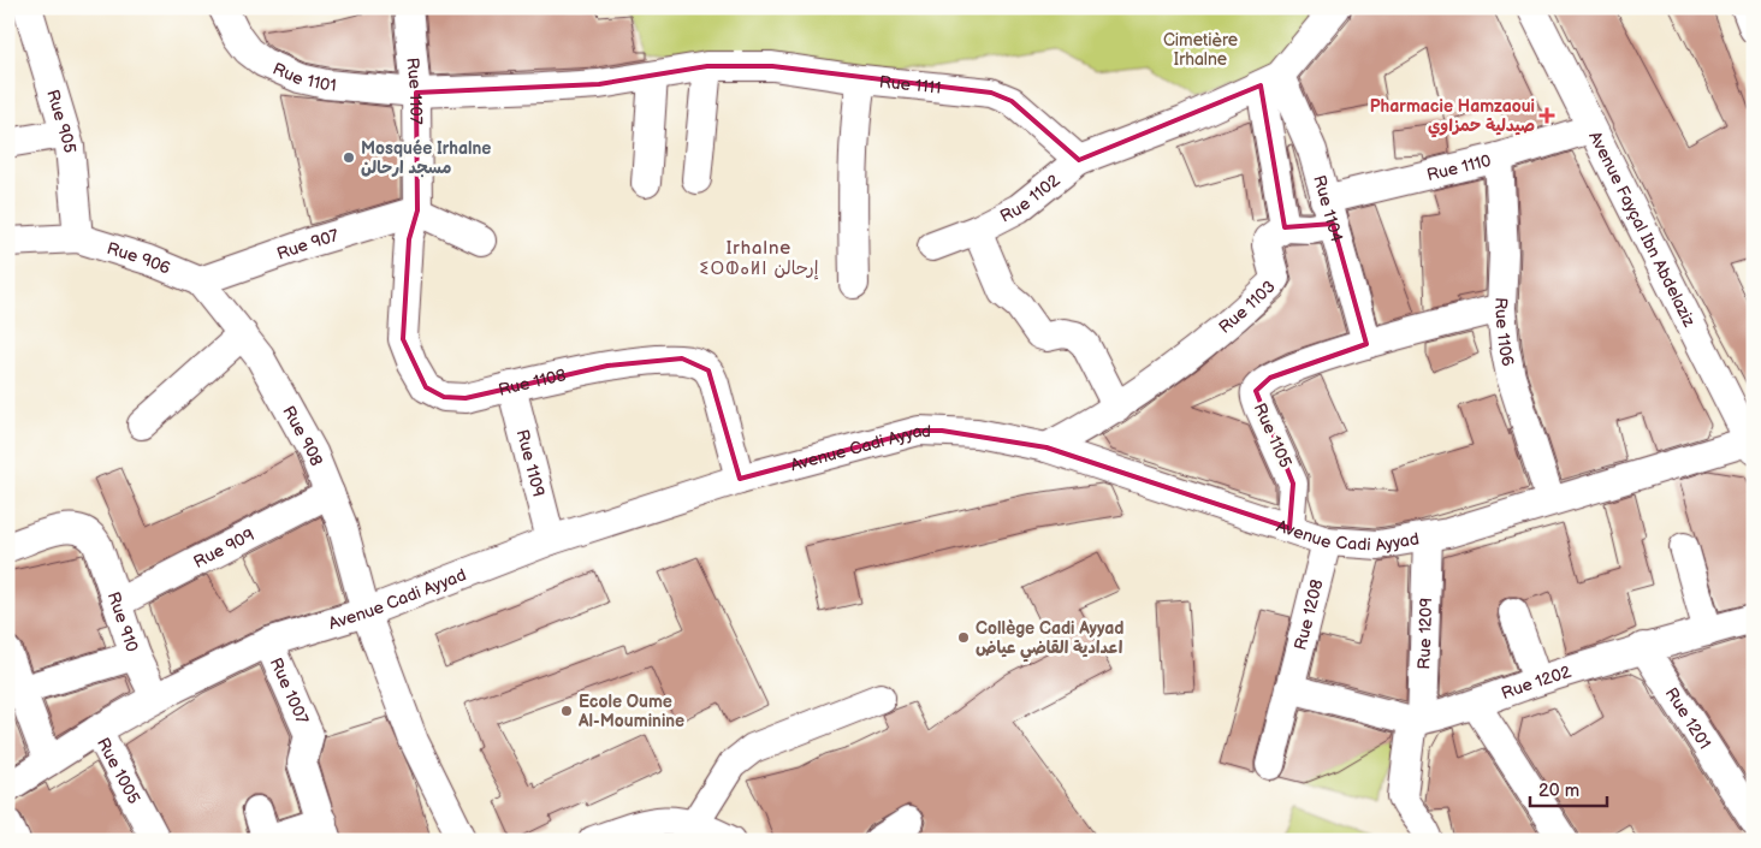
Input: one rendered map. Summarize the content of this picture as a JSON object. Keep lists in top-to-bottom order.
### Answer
{
  "streets": {
    "street": [
      "Rue 1101",
      "Rue 1111",
      "Rue 1107",
      "Rue 905",
      "Rue 1110",
      "Rue 1102",
      "Rue 1104",
      "Avenue Fayçal Ibn Abdelaziz",
      "Rue 907",
      "Rue 906",
      "Rue 1103",
      "Rue 1106",
      "Rue 1108",
      "Rue 1105",
      "Rue 908",
      "Avenue Cadi Ayyad",
      "Rue 1109",
      "Rue 909",
      "Rue 1208",
      "Rue 910",
      "Rue 1209",
      "Rue 1202",
      "Rue 1007",
      "Rue 1201",
      "Rue 1005"
    ]
  },
  "crossings": [
    ["Rue 1101", "Rue 1111"],
    ["Rue 1101", "Rue 1107"],
    ["Rue 1111", "Rue 1107"],
    ["Rue 1111", "Rue 1102"],
    ["Rue 1107", "Rue 907"],
    ["Rue 1107", "Rue 1108"],
    ["Rue 905", "Rue 906"],
    ["Rue 1110", "Rue 1104"],
    ["Rue 1110", "Avenue Fayçal Ibn Abdelaziz"],
    ["Rue 1110", "Rue 1103"],
    ["Rue 1110", "Rue 1106"],
    ["Rue 1104", "Rue 1105"],
    ["Avenue Fayçal Ibn Abdelaziz", "Avenue Cadi Ayyad"],
    ["Rue 907", "Rue 906"],
    ["Rue 907", "Rue 1108"],
    ["Rue 907", "Rue 908"],
    ["Rue 906", "Rue 908"],
    ["Rue 1103", "Avenue Cadi Ayyad"],
    ["Rue 1106", "Avenue Cadi Ayyad"],
    ["Rue 1108", "Avenue Cadi Ayyad"],
    ["Rue 1108", "Rue 1109"],
    ["Rue 1105", "Avenue Cadi Ayyad"],
    ["Rue 908", "Avenue Cadi Ayyad"],
    ["Rue 908", "Rue 909"],
    ["Avenue Cadi Ayyad", "Rue 1109"],
    ["Avenue Cadi Ayyad", "Rue 1208"],
    ["Avenue Cadi Ayyad", "Rue 910"],
    ["Avenue Cadi Ayyad", "Rue 1209"],
    ["Avenue Cadi Ayyad", "Rue 1007"],
    ["Avenue Cadi Ayyad", "Rue 1005"],
    ["Rue 909", "Rue 910"],
    ["Rue 1202", "Rue 1201"]
  ],
  "districts": ["Irhalne ⵉⵔⵀⴰⵍⵏ إرحالن"],
  "parks": ["Cimetière Irhalne"],
  "places": {
    "health": ["Pharmacie Hamzaoui صيدلية حمزاوي"],
    "other": ["Mosquée Irhalne مسجد ارحالن", "Collège Cadi Ayyad اعدادية القاضي عياض", "Ecole Oume Al-Mouminine"]
  },
  "scale_bar": "20 m"
}
